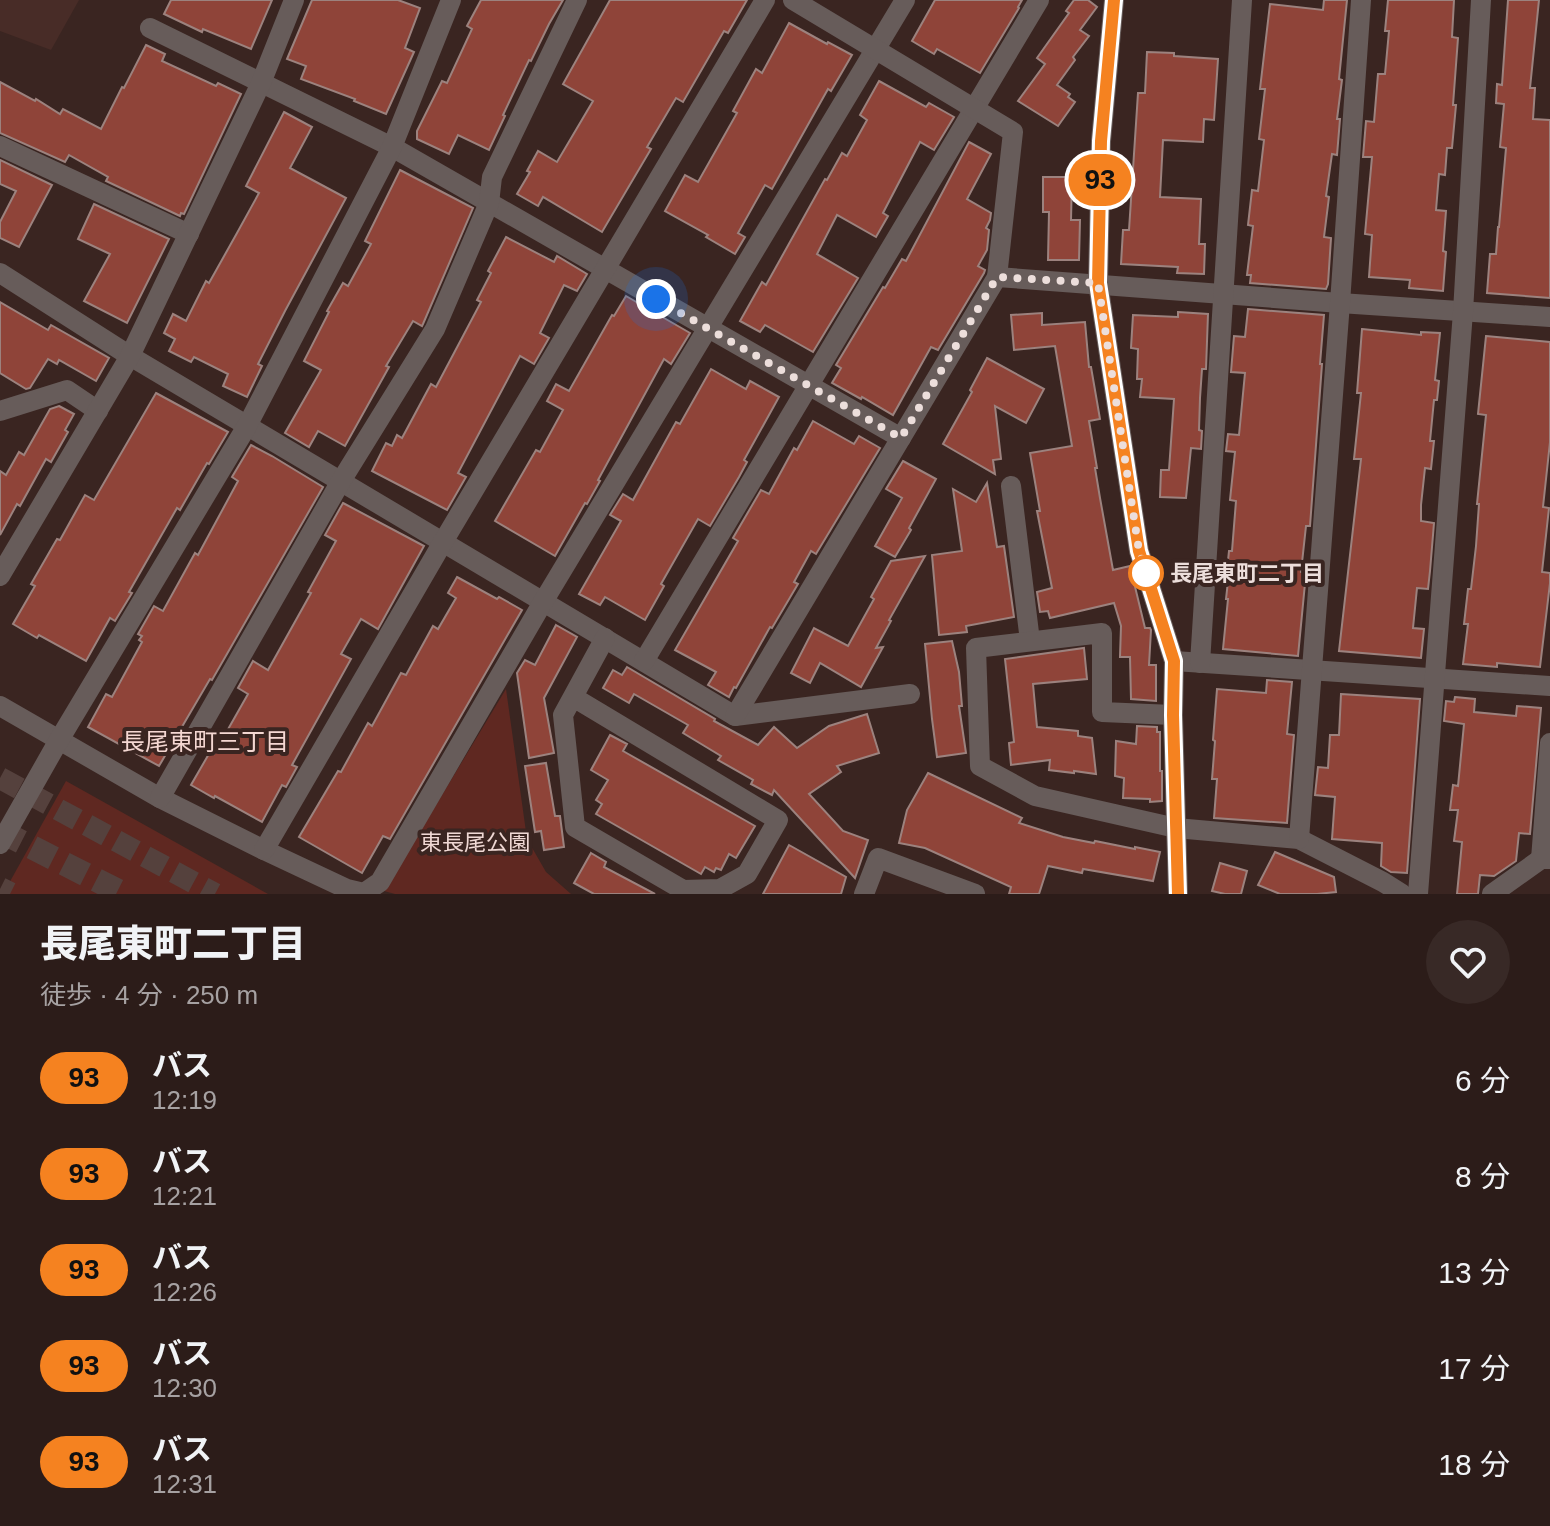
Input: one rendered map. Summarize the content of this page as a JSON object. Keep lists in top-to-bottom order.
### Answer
{
  "districts": ["長尾東町三丁目"],
  "parks": ["東長尾公園"],
  "places": ["長尾東町二丁目"],
  "lines": ["bus line 93"],
  "page": {
    "on_map": "93",
    "heading": ["長尾東町二丁目", "徒歩 · 4 分 · 250 m"],
    "list": [
      {
        "mark": "93",
        "name": "バス",
        "note": "12:19",
        "value": "6 分"
      },
      {
        "mark": "93",
        "name": "バス",
        "note": "12:21",
        "value": "8 分"
      },
      {
        "mark": "93",
        "name": "バス",
        "note": "12:26",
        "value": "13 分"
      },
      {
        "mark": "93",
        "name": "バス",
        "note": "12:30",
        "value": "17 分"
      },
      {
        "mark": "93",
        "name": "バス",
        "note": "12:31",
        "value": "18 分"
      }
    ]
  }
}
